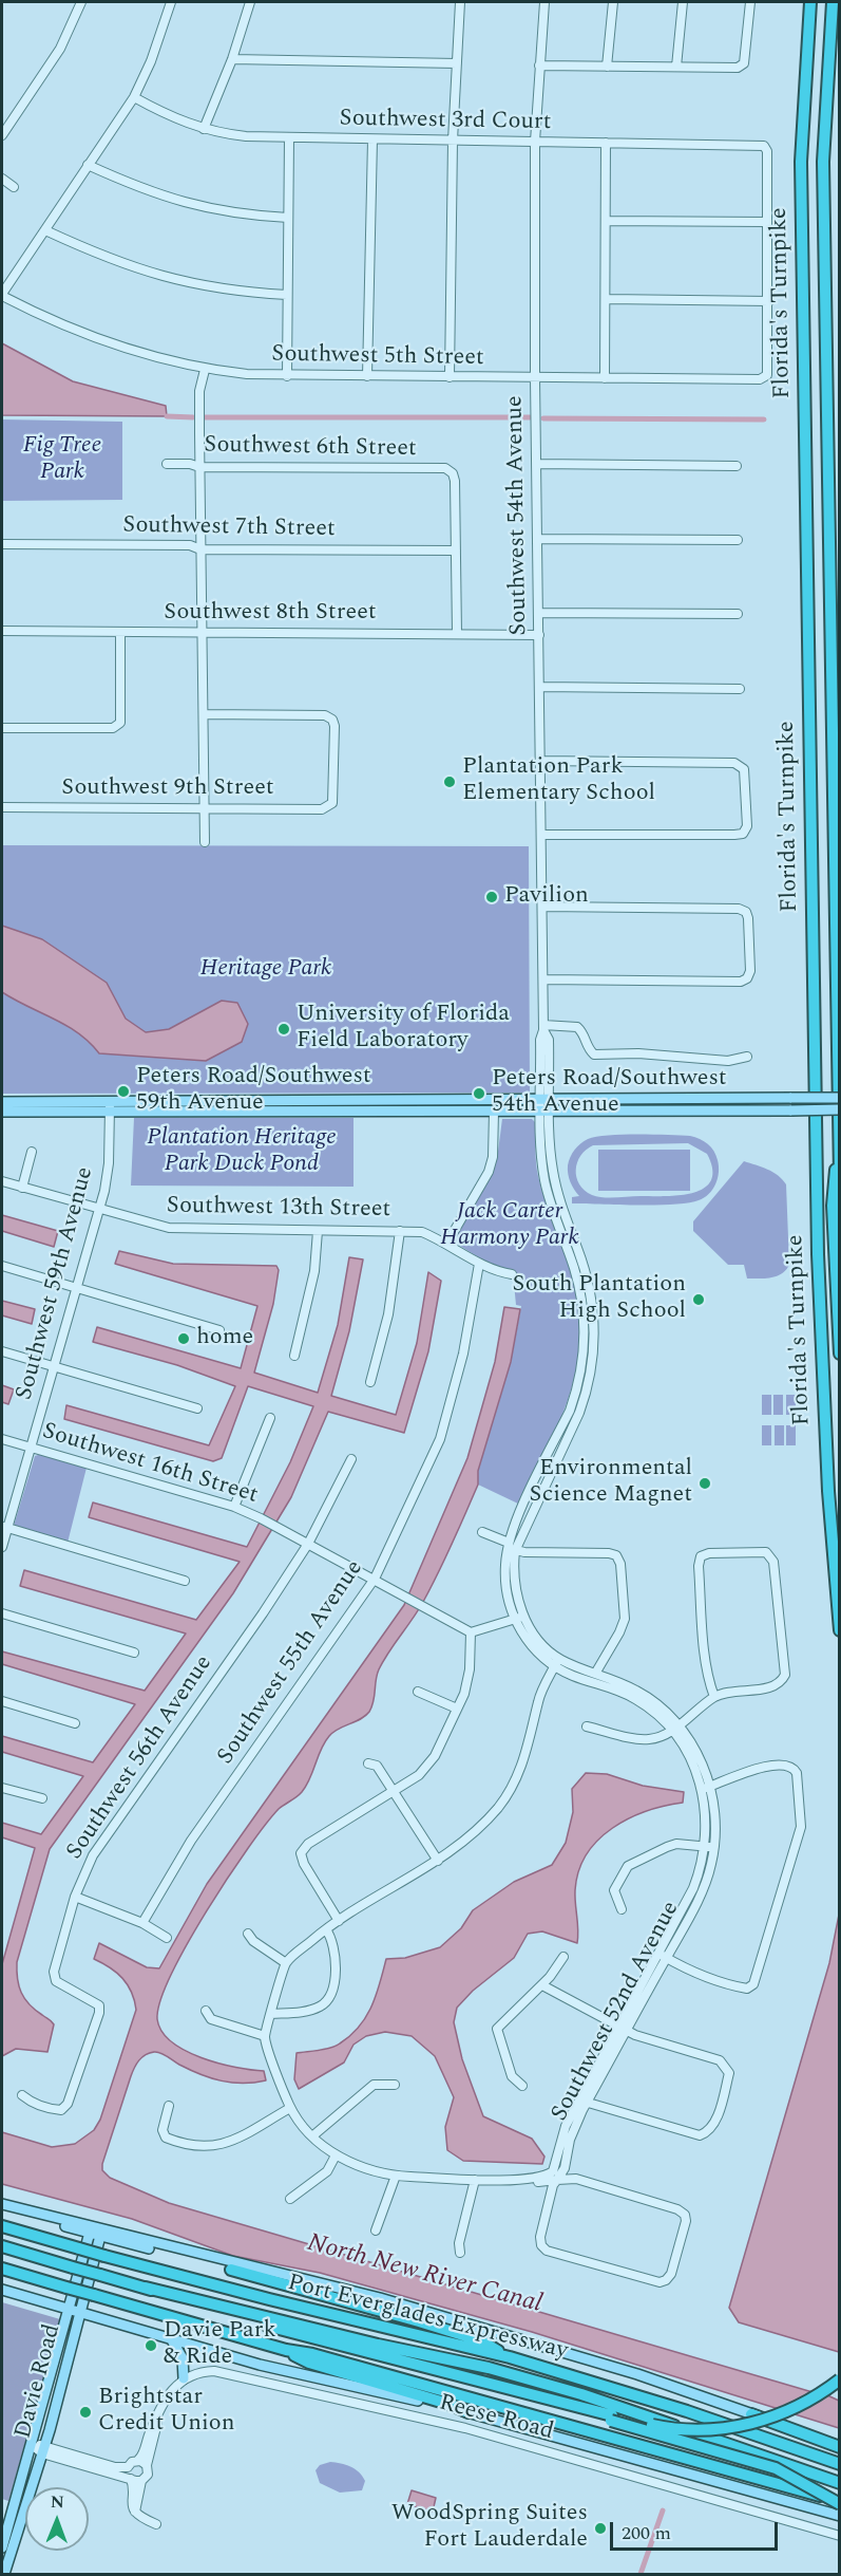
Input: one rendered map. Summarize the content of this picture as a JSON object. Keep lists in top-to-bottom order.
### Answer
{
  "streets": {
    "highway": ["Florida's Turnpike", "Port Everglades Expressway"],
    "main road": ["Davie Road"],
    "street": [
      "Southwest 3rd Court",
      "Southwest 5th Street",
      "Southwest 6th Street",
      "Southwest 54th Avenue",
      "Southwest 7th Street",
      "Southwest 8th Street",
      "Southwest 9th Street",
      "Southwest 13th Street",
      "Southwest 59th Avenue",
      "Southwest 16th Street",
      "Southwest 55th Avenue",
      "Southwest 56th Avenue",
      "Southwest 52nd Avenue",
      "Reese Road"
    ]
  },
  "crossings": [
    ["Southwest 3rd Court", "Southwest 54th Avenue"],
    ["Southwest 5th Street", "Southwest 54th Avenue"],
    ["Southwest 6th Street", "Southwest 7th Street"],
    ["Southwest 54th Avenue", "Southwest 8th Street"],
    ["Southwest 13th Street", "Southwest 59th Avenue"],
    ["Southwest 13th Street", "Southwest 55th Avenue"],
    ["Southwest 59th Avenue", "Southwest 16th Street"],
    ["Southwest 16th Street", "Southwest 55th Avenue"],
    ["Southwest 16th Street", "Southwest 56th Avenue"]
  ],
  "water": ["North New River Canal"],
  "parks": [
    "Fig Tree Park",
    "Heritage Park",
    "Plantation Heritage Park Duck Pond",
    "Jack Carter Harmony Park"
  ],
  "places": [
    "Plantation Park Elementary School",
    "Pavilion",
    "University of Florida Field Laboratory",
    "Peters Road/Southwest 59th Avenue",
    "Peters Road/Southwest 54th Avenue",
    "South Plantation High School",
    "home",
    "Environmental Science Magnet",
    "Davie Park & Ride",
    "Brightstar Credit Union",
    "WoodSpring Suites Fort Lauderdale"
  ],
  "scale_bar": "200 m",
  "north": "top"
}
